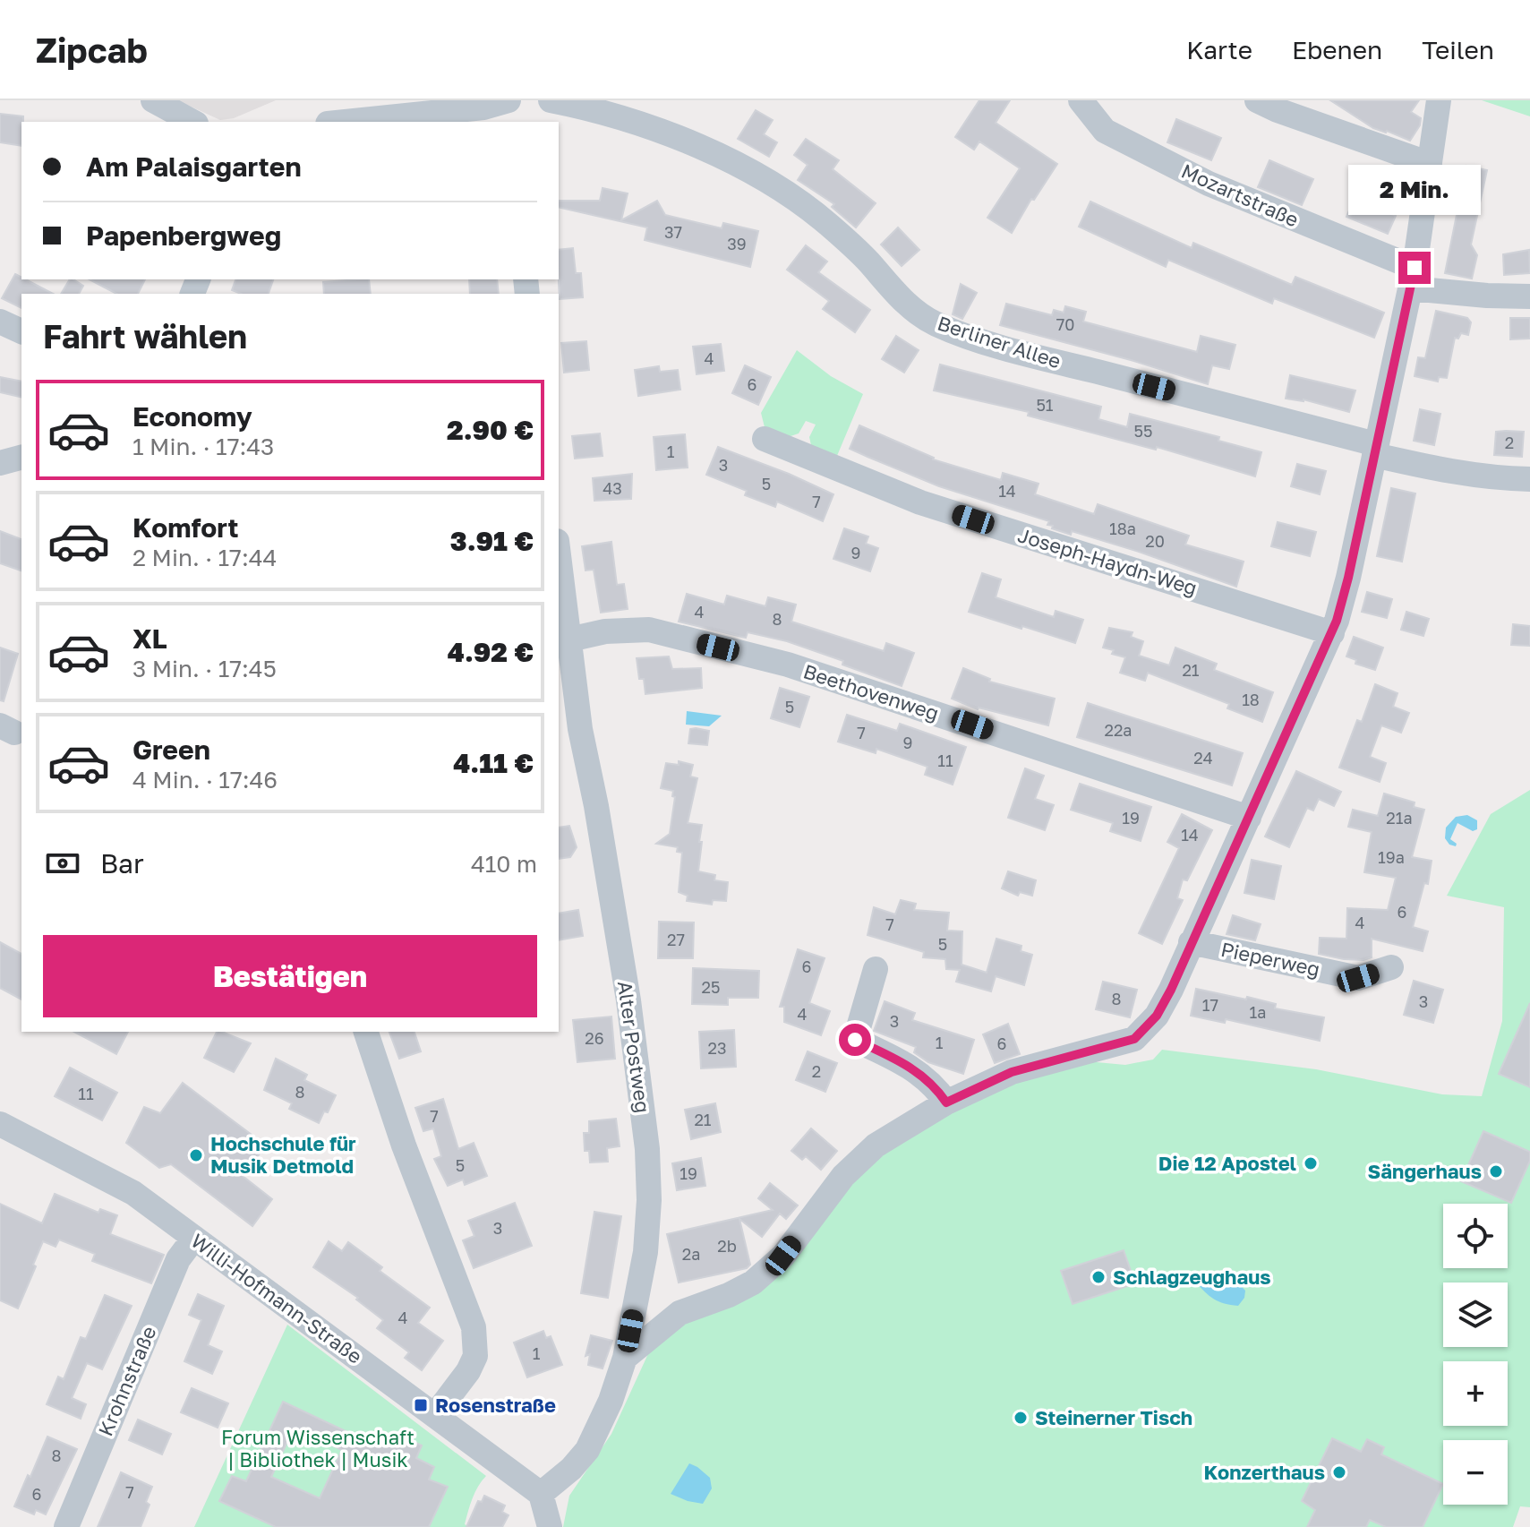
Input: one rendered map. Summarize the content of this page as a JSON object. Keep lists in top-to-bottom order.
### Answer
{
  "streets": {
    "street": [
      "Mozartstraße",
      "Berliner Allee",
      "Joseph-Haydn-Weg",
      "Beethovenweg",
      "Pieperweg",
      "Alter Postweg",
      "Willi-Hofmann-Straße",
      "Krohnstraße"
    ]
  },
  "crossings": [
    ["Beethovenweg", "Alter Postweg"],
    ["Alter Postweg", "Willi-Hofmann-Straße"],
    ["Willi-Hofmann-Straße", "Krohnstraße"]
  ],
  "parks": ["Forum Wissenschaft | Bibliothek | Musik"],
  "places": {
    "other": [
      "Hochschule für Musik Detmold",
      "Die 12 Apostel",
      "Sängerhaus",
      "Schlagzeughaus",
      "Steinerner Tisch",
      "Konzerthaus"
    ],
    "transit": ["Rosenstraße"]
  },
  "house_numbers": [
    "37",
    "39",
    "70",
    "4",
    "6",
    "51",
    "55",
    "2",
    "1",
    "3",
    "5",
    "43",
    "14",
    "7",
    "18a",
    "20",
    "9",
    "4",
    "8",
    "21",
    "18",
    "5",
    "22a",
    "7",
    "9",
    "24",
    "11",
    "19",
    "21a",
    "14",
    "19a",
    "6",
    "4",
    "7",
    "27",
    "5",
    "6",
    "25",
    "8",
    "3",
    "17",
    "1a",
    "4",
    "3",
    "26",
    "1",
    "6",
    "23",
    "2",
    "8",
    "11",
    "7",
    "21",
    "5",
    "19",
    "3",
    "2b",
    "2a",
    "4",
    "1",
    "8",
    "7",
    "6"
  ],
  "page": {
    "header": "Zipcab",
    "nav": ["Karte", "Ebenen", "Teilen"],
    "banner": ["Am Palaisgarten", "Papenbergweg"],
    "bubble": "2 Min.",
    "heading": "Fahrt wählen",
    "list": [
      {
        "name": "Economy",
        "note": "1 Min. · 17:43",
        "value": "2.90 €"
      },
      {
        "name": "Komfort",
        "note": "2 Min. · 17:44",
        "value": "3.91 €"
      },
      {
        "name": "XL",
        "note": "3 Min. · 17:45",
        "value": "4.92 €"
      },
      {
        "name": "Green",
        "note": "4 Min. · 17:46",
        "value": "4.11 €"
      }
    ],
    "pay": ["Bar", "410 m"],
    "buttons": "Bestätigen",
    "map_buttons": ["+", "−"]
  }
}
